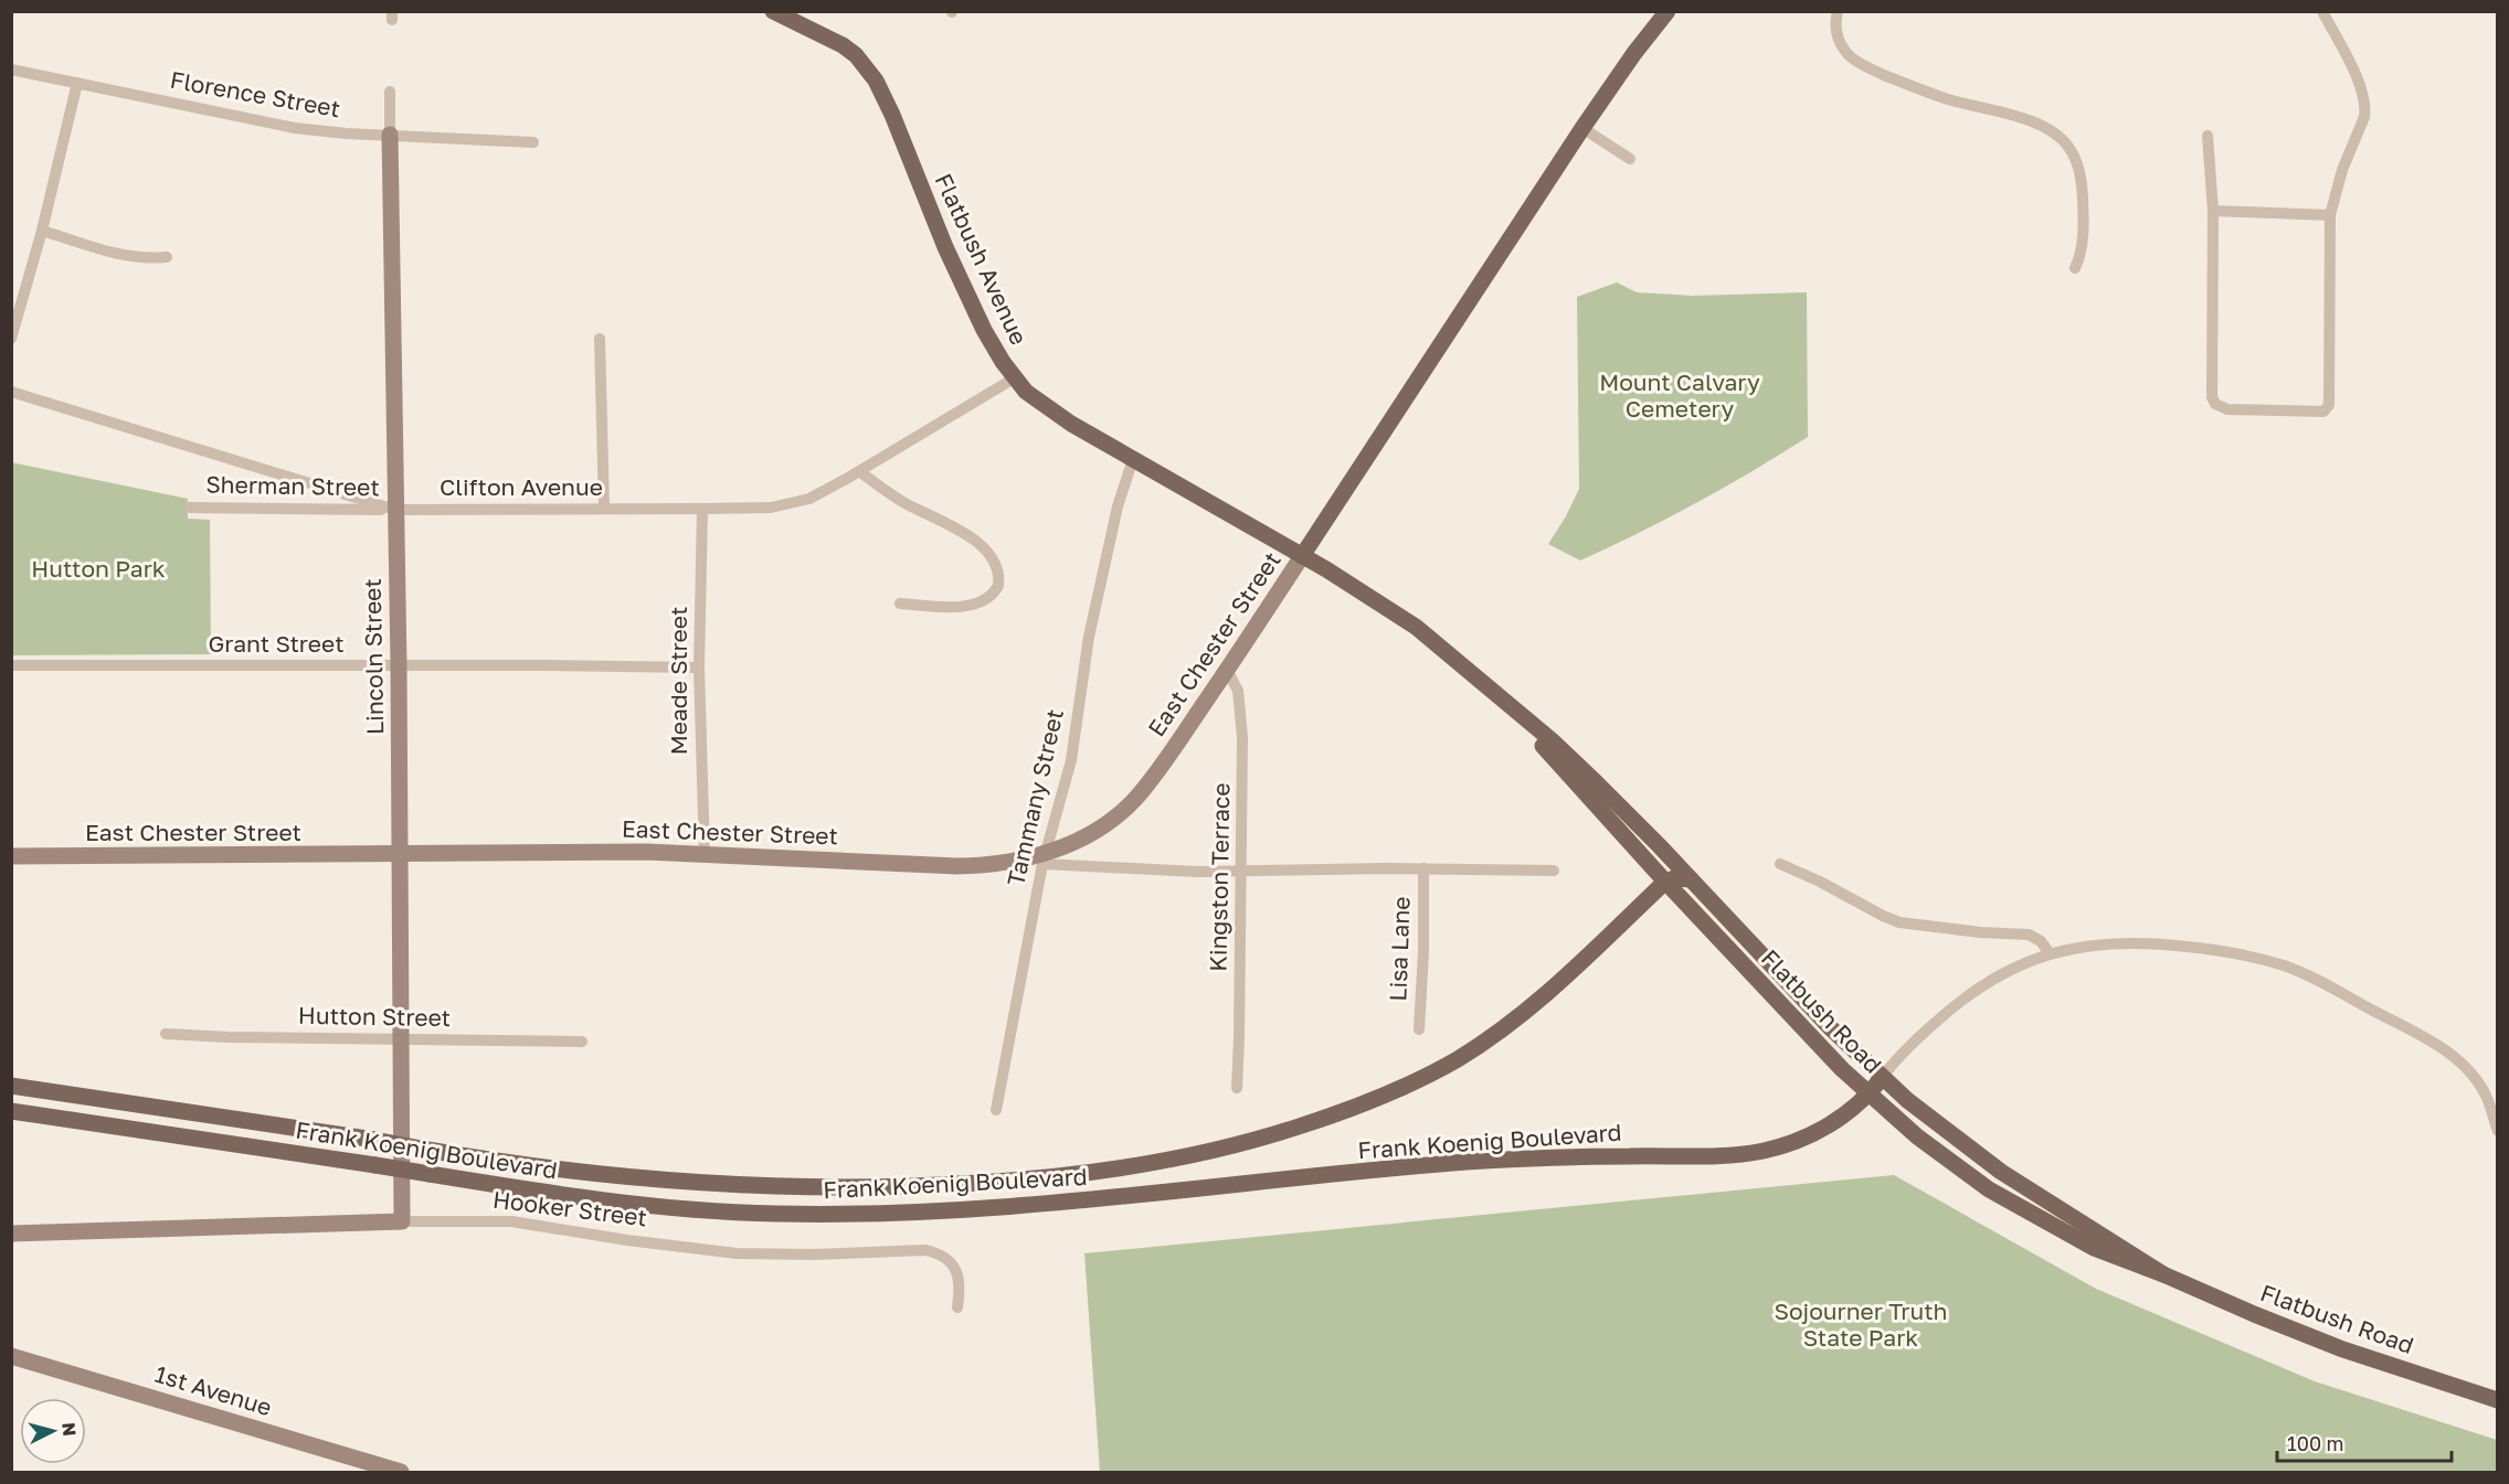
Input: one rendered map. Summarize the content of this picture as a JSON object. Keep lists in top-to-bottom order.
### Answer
{
  "streets": {
    "main road": ["Flatbush Avenue", "Flatbush Road", "Frank Koenig Boulevard"],
    "street": [
      "Florence Street",
      "Sherman Street",
      "Clifton Avenue",
      "Grant Street",
      "East Chester Street",
      "Lincoln Street",
      "Meade Street",
      "Tammany Street",
      "Kingston Terrace",
      "Lisa Lane",
      "Hutton Street",
      "Hooker Street",
      "1st Avenue"
    ]
  },
  "crossings": [
    ["Florence Street", "Lincoln Street"],
    ["Flatbush Avenue", "Clifton Avenue"],
    ["Flatbush Avenue", "East Chester Street"],
    ["Flatbush Avenue", "Tammany Street"],
    ["Flatbush Avenue", "Flatbush Road"],
    ["Sherman Street", "Clifton Avenue"],
    ["Sherman Street", "Lincoln Street"],
    ["Clifton Avenue", "Lincoln Street"],
    ["Clifton Avenue", "Meade Street"],
    ["Grant Street", "Lincoln Street"],
    ["Grant Street", "Meade Street"],
    ["East Chester Street", "Lincoln Street"],
    ["East Chester Street", "Meade Street"],
    ["East Chester Street", "Tammany Street"],
    ["East Chester Street", "Kingston Terrace"],
    ["East Chester Street", "Lisa Lane"],
    ["Lincoln Street", "Hutton Street"],
    ["Lincoln Street", "Hooker Street"],
    ["Flatbush Road", "Frank Koenig Boulevard"]
  ],
  "parks": ["Mount Calvary Cemetery", "Hutton Park", "Sojourner Truth State Park"],
  "scale_bar": "100 m",
  "north": "right"
}
